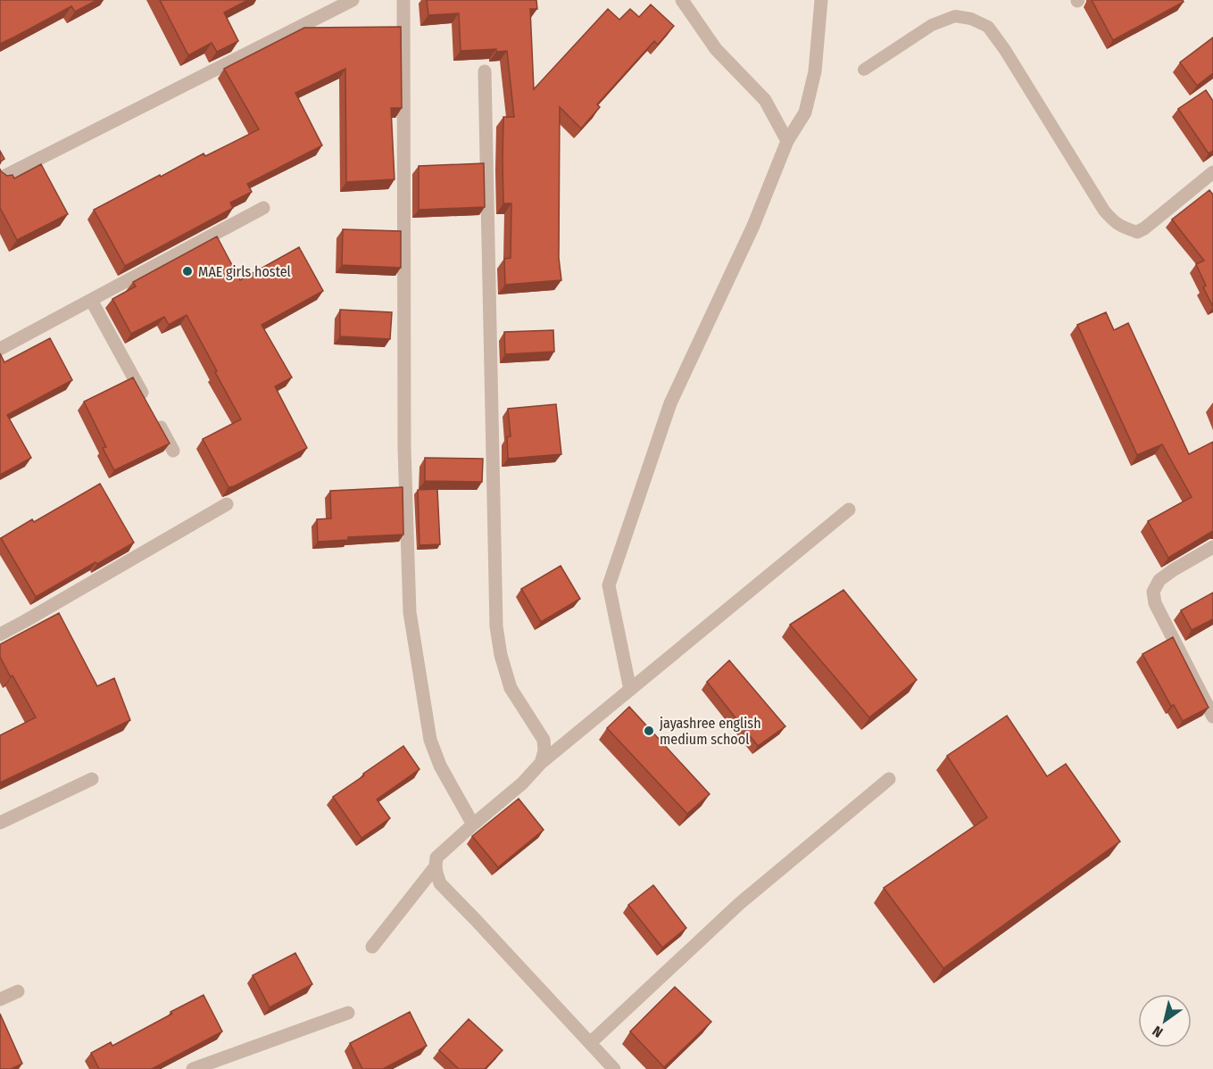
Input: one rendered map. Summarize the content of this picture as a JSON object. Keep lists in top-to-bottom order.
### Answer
{
  "places": ["MAE girls hostel", "jayashree english medium school"],
  "north": "bottom left"
}
